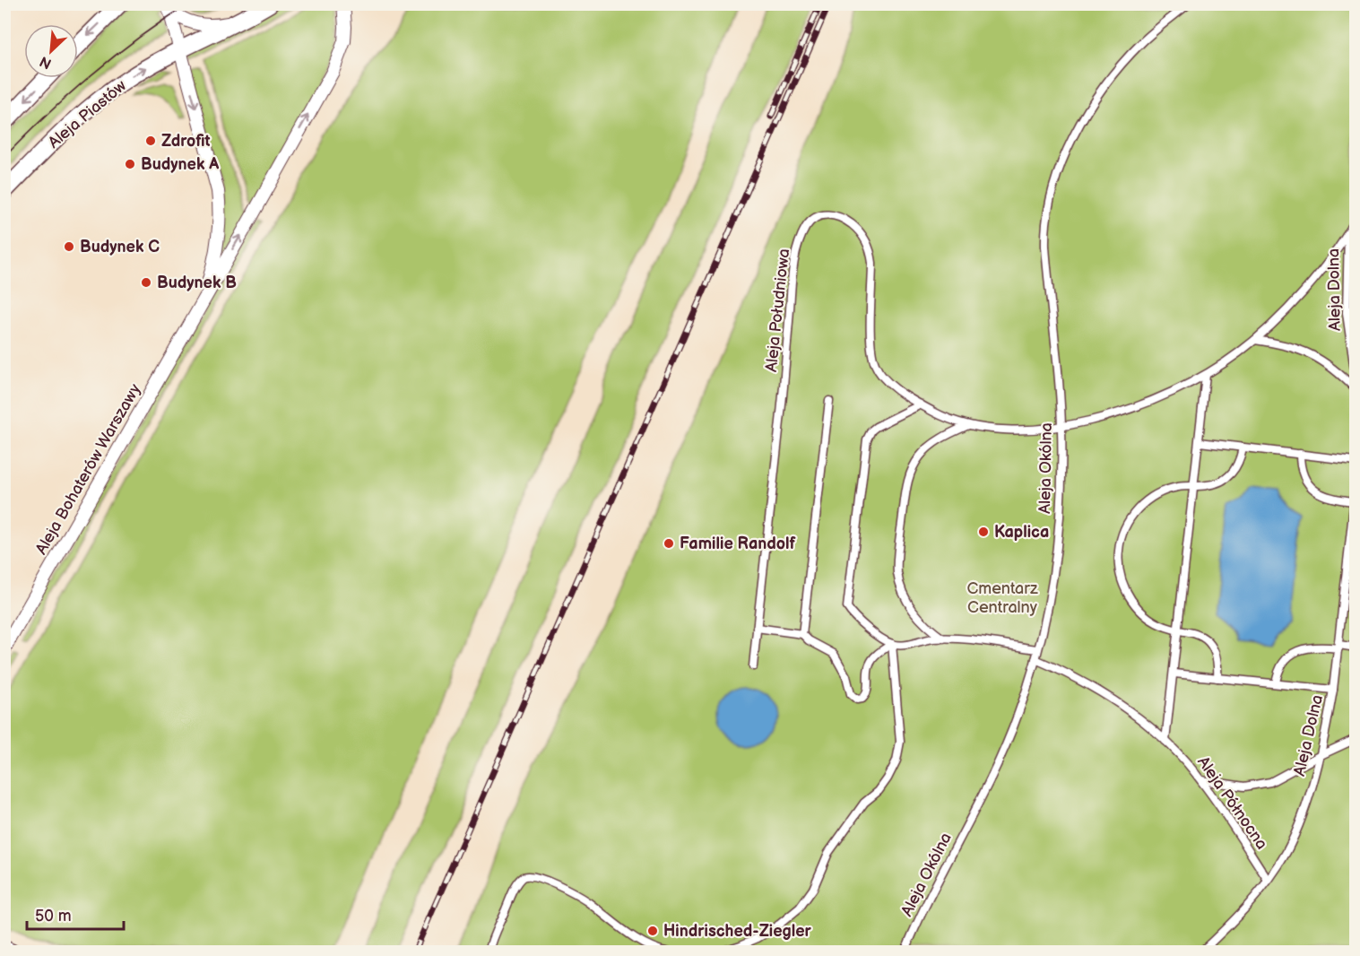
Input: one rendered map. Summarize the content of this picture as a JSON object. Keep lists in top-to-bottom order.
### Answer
{
  "streets": {
    "main road": ["Aleja Piastów"],
    "street": [
      "Aleja Dolna",
      "Aleja Południowa",
      "Aleja Okólna",
      "Aleja Bohaterów Warszawy",
      "Aleja Północna"
    ]
  },
  "crossings": [
    ["Aleja Piastów", "Aleja Bohaterów Warszawy"],
    ["Aleja Dolna", "Aleja Południowa"],
    ["Aleja Dolna", "Aleja Północna"],
    ["Aleja Południowa", "Aleja Okólna"],
    ["Aleja Okólna", "Aleja Północna"]
  ],
  "parks": ["Cmentarz Centralny"],
  "places": [
    "Zdrofit",
    "Budynek A",
    "Budynek C",
    "Budynek B",
    "Kaplica",
    "Familie Randolf",
    "Hindrisched-Ziegler"
  ],
  "scale_bar": "50 m",
  "north": "bottom left"
}
